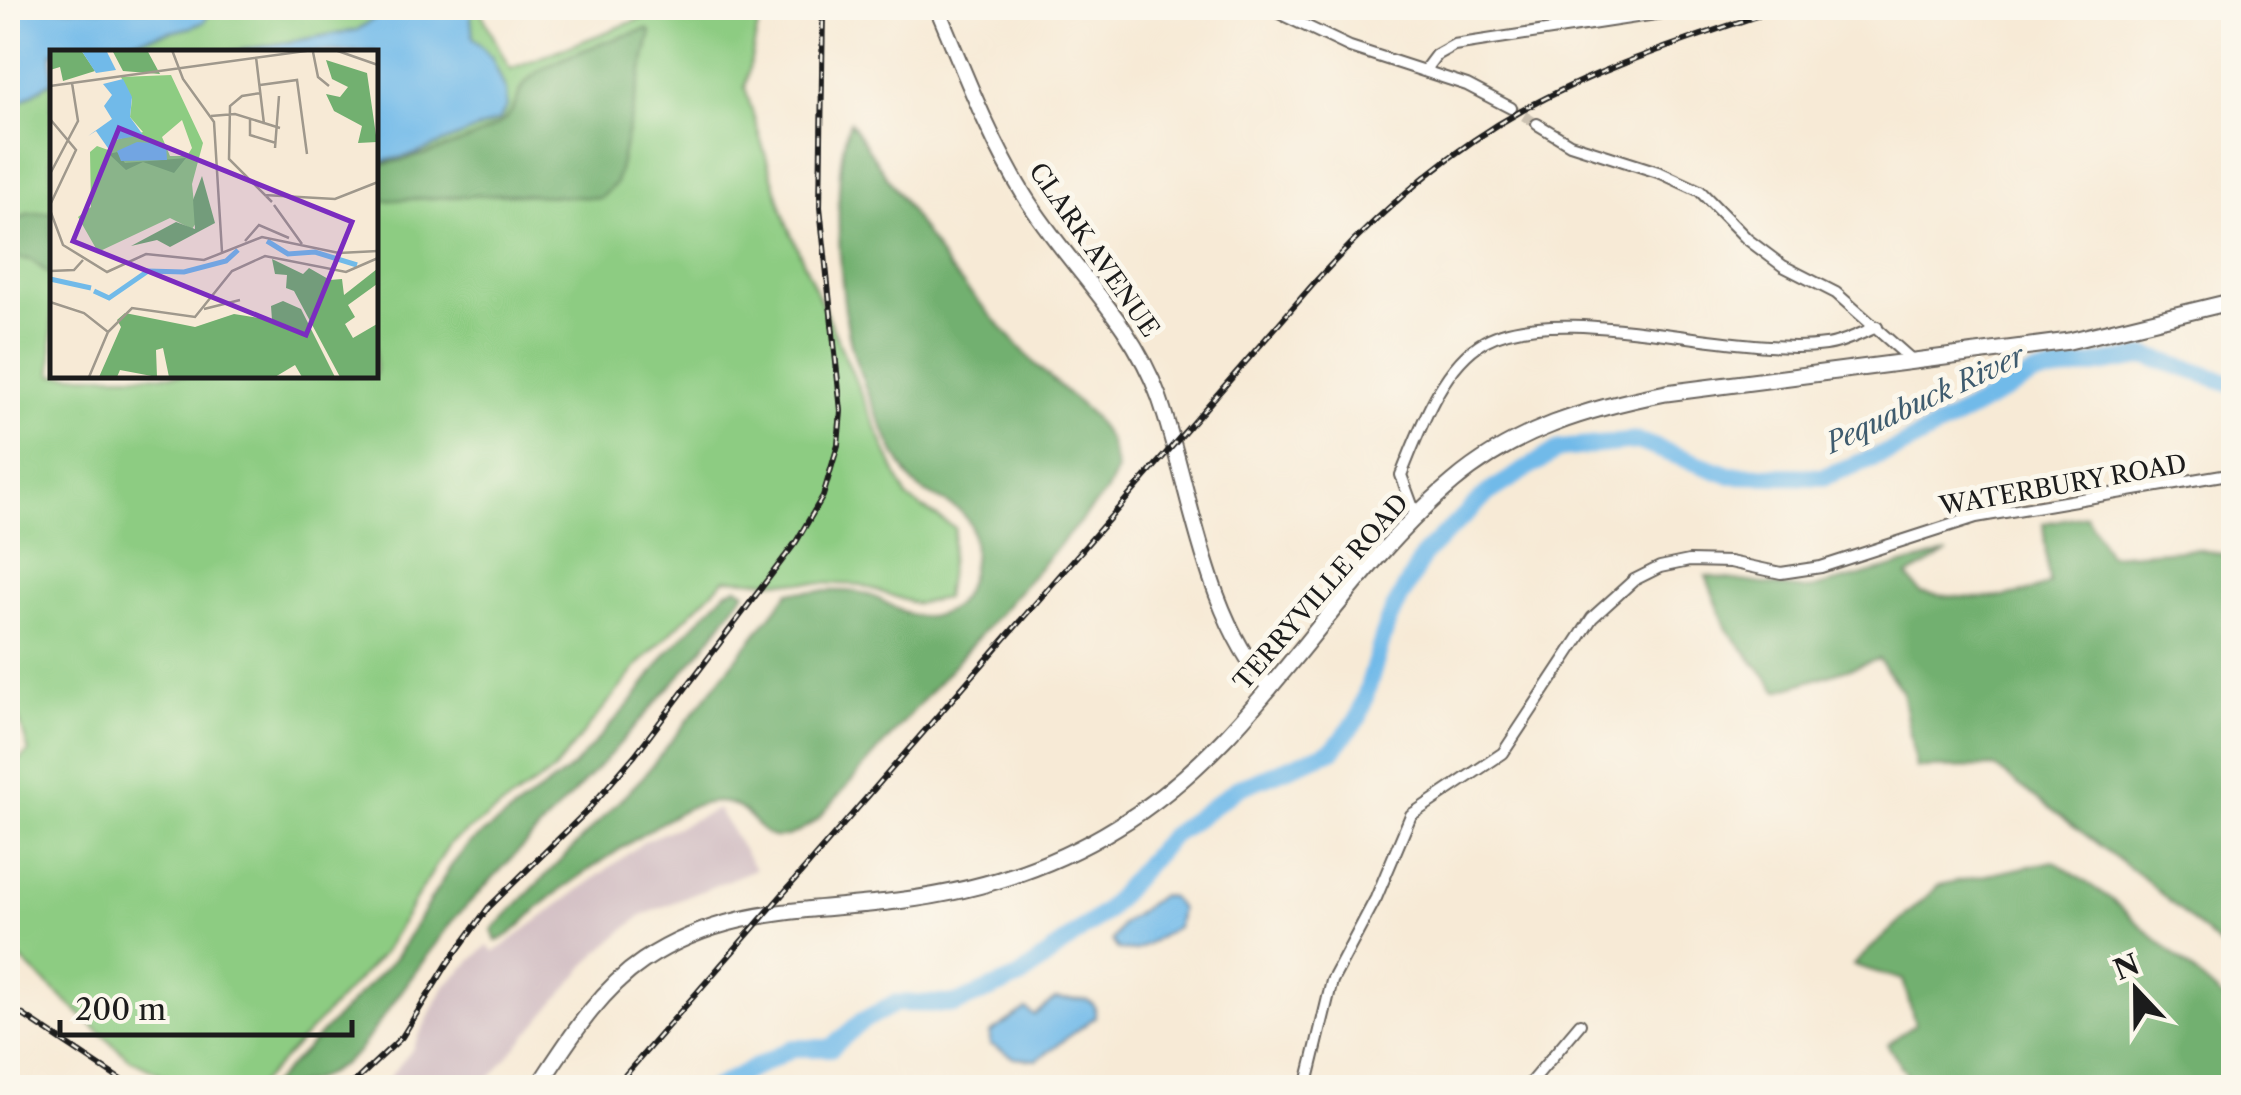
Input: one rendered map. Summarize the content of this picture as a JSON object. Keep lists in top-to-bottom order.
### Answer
{
  "streets": {
    "highway": ["TERRYVILLE ROAD"],
    "main road": ["CLARK AVENUE"],
    "street": ["WATERBURY ROAD"]
  },
  "crossings": [
    ["CLARK AVENUE", "TERRYVILLE ROAD"]
  ],
  "water": ["Pequabuck River"],
  "scale_bar": "200 m",
  "north": "top"
}
